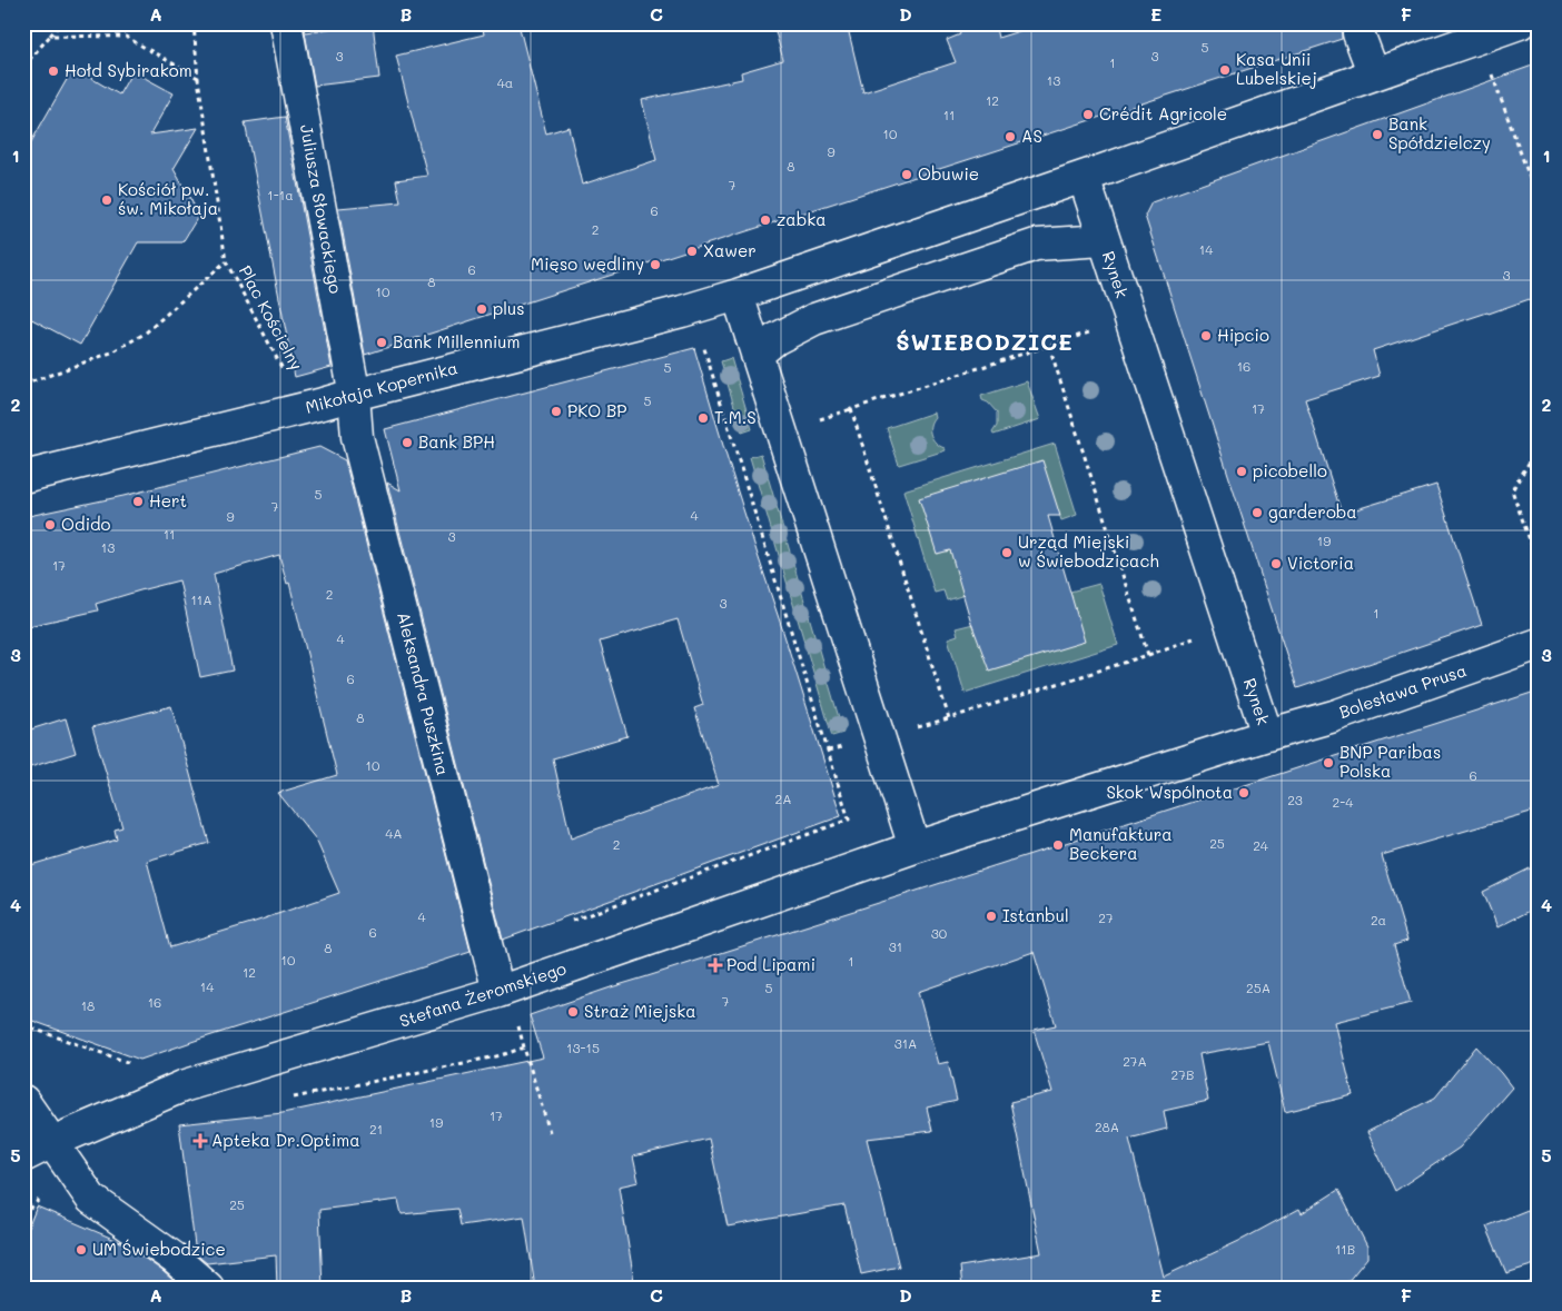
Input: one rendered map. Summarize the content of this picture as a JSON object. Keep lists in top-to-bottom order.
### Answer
{
  "streets": {
    "street": [
      "Juliusza Słowackiego",
      "Rynek",
      "Mikołaja Kopernika",
      "Bolesława Prusa",
      "Aleksandra Puszkina",
      "Stefana Żeromskiego"
    ],
    "path": ["Plac Kościelny"]
  },
  "crossings": [
    ["Juliusza Słowackiego", "Mikołaja Kopernika"],
    ["Juliusza Słowackiego", "Aleksandra Puszkina"],
    ["Rynek", "Bolesława Prusa"],
    ["Rynek", "Stefana Żeromskiego"],
    ["Mikołaja Kopernika", "Aleksandra Puszkina"],
    ["Aleksandra Puszkina", "Stefana Żeromskiego"]
  ],
  "districts": ["ŚWIEBODZICE"],
  "places": {
    "other": [
      "Kasa Unii Lubelskiej",
      "Hołd Sybirakom",
      "Crédit Agricole",
      "Bank Spółdzielczy",
      "AS",
      "Obuwie",
      "Kościół pw. św. Mikołaja",
      "zabka",
      "Xawer",
      "Mięso wędliny",
      "plus",
      "Hipcio",
      "Bank Millennium",
      "PKO BP",
      "T.M.S",
      "Bank BPH",
      "picobello",
      "Hert",
      "garderoba",
      "Odido",
      "Urząd Miejski w Świebodzicach",
      "Victoria",
      "BNP Paribas Polska",
      "Skok Wspólnota",
      "Manufaktura Beckera",
      "Istanbul",
      "Straż Miejska",
      "UM Świebodzice"
    ],
    "health": ["Pod Lipami", "Apteka Dr.Optima"]
  },
  "house_numbers": [
    "5",
    "3",
    "3",
    "1",
    "13",
    "4a",
    "12",
    "11",
    "10",
    "9",
    "8",
    "7",
    "1-1a",
    "6",
    "2",
    "14",
    "6",
    "3",
    "8",
    "10",
    "16",
    "5",
    "5",
    "17",
    "5",
    "7",
    "4",
    "9",
    "11",
    "3",
    "19",
    "13",
    "17",
    "2",
    "11A",
    "3",
    "1",
    "4",
    "6",
    "8",
    "10",
    "6",
    "2A",
    "23",
    "2-4",
    "4A",
    "25",
    "2",
    "24",
    "4",
    "27",
    "2a",
    "6",
    "30",
    "31",
    "8",
    "10",
    "1",
    "12",
    "14",
    "5",
    "25A",
    "7",
    "16",
    "18",
    "31A",
    "13-15",
    "27A",
    "27B",
    "17",
    "19",
    "28A",
    "21",
    "25",
    "11B"
  ],
  "grid": {
    "columns": [
      "A",
      "B",
      "C",
      "D",
      "E",
      "F"
    ],
    "rows": [
      "1",
      "2",
      "3",
      "4",
      "5"
    ]
  }
}
